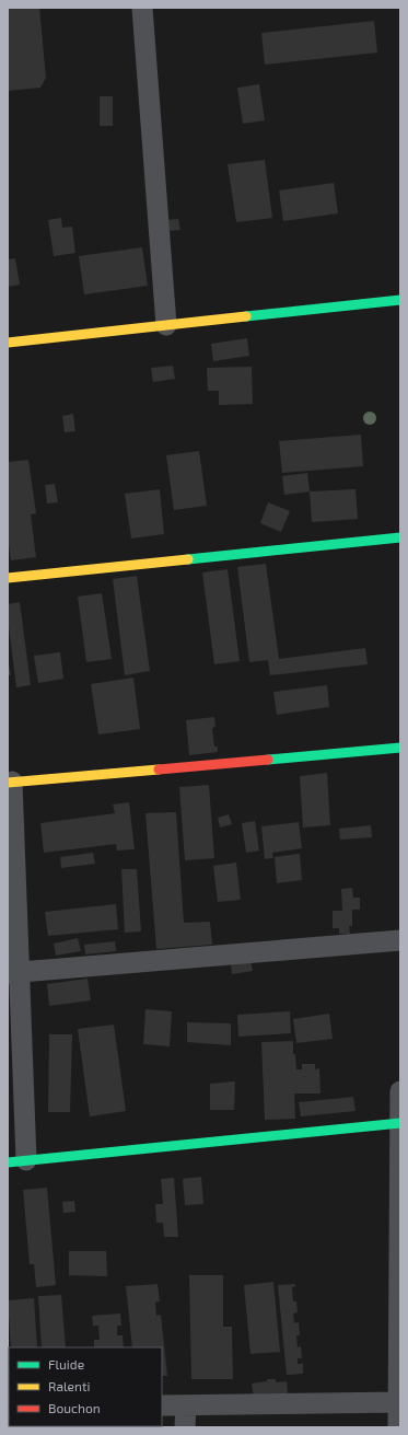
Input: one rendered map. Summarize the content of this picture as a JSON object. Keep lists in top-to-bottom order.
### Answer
{
  "legend": ["Fluide", "Ralenti", "Bouchon"]
}
